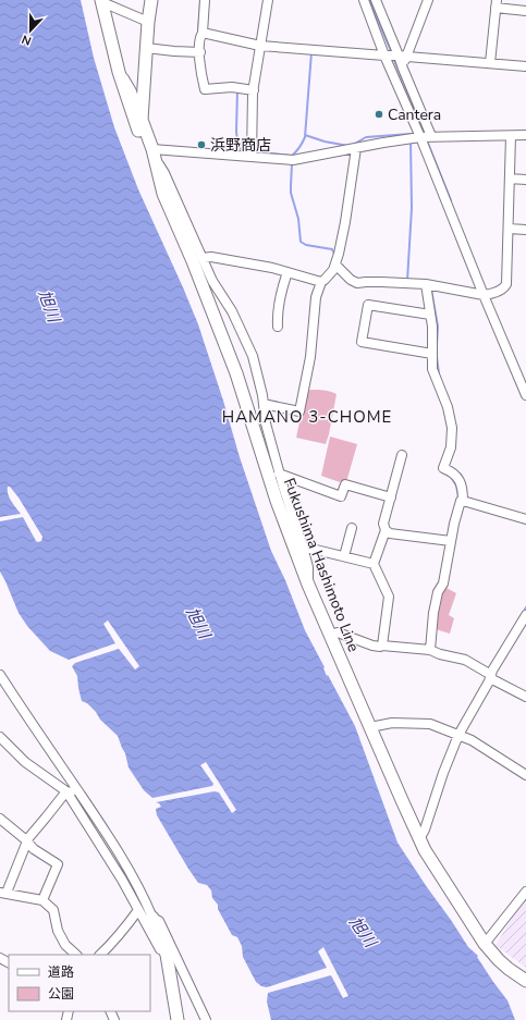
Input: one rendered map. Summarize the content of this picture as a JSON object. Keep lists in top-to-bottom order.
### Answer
{
  "streets": {
    "main road": ["Fukushima Hashimoto Line"]
  },
  "districts": ["HAMANO 3-CHOME"],
  "water": ["旭川"],
  "places": ["Cantera", "浜野商店"],
  "legend": ["道路", "公園"],
  "north": "bottom"
}
